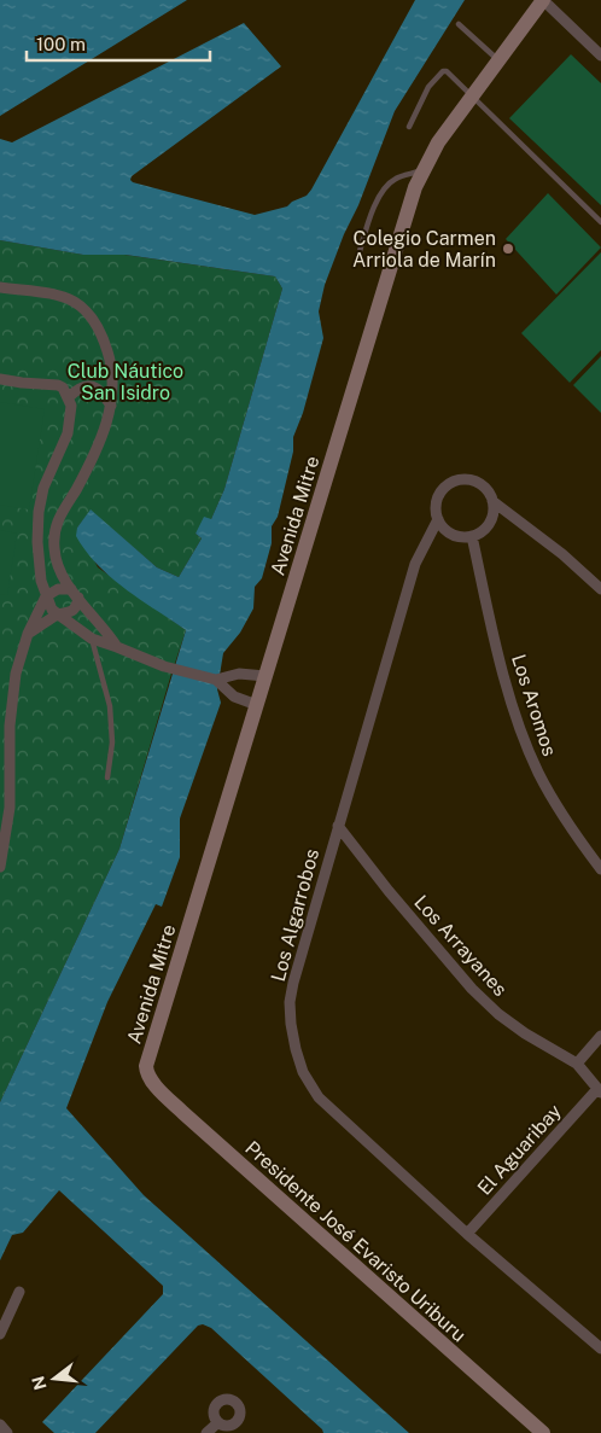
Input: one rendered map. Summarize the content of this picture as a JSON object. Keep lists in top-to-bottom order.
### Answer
{
  "streets": {
    "street": [
      "Avenida Mitre",
      "Los Aromos",
      "Los Algarrobos",
      "Los Arrayanes",
      "El Aguaribay",
      "Presidente José Evaristo Uriburu"
    ]
  },
  "crossings": [
    ["Avenida Mitre", "Presidente José Evaristo Uriburu"],
    ["Los Aromos", "Los Algarrobos"],
    ["Los Algarrobos", "Los Arrayanes"],
    ["Los Algarrobos", "El Aguaribay"],
    ["Los Arrayanes", "El Aguaribay"]
  ],
  "parks": ["Club Náutico San Isidro"],
  "places": ["Colegio Carmen Arriola de Marín"],
  "scale_bar": "100 m",
  "north": "left"
}
